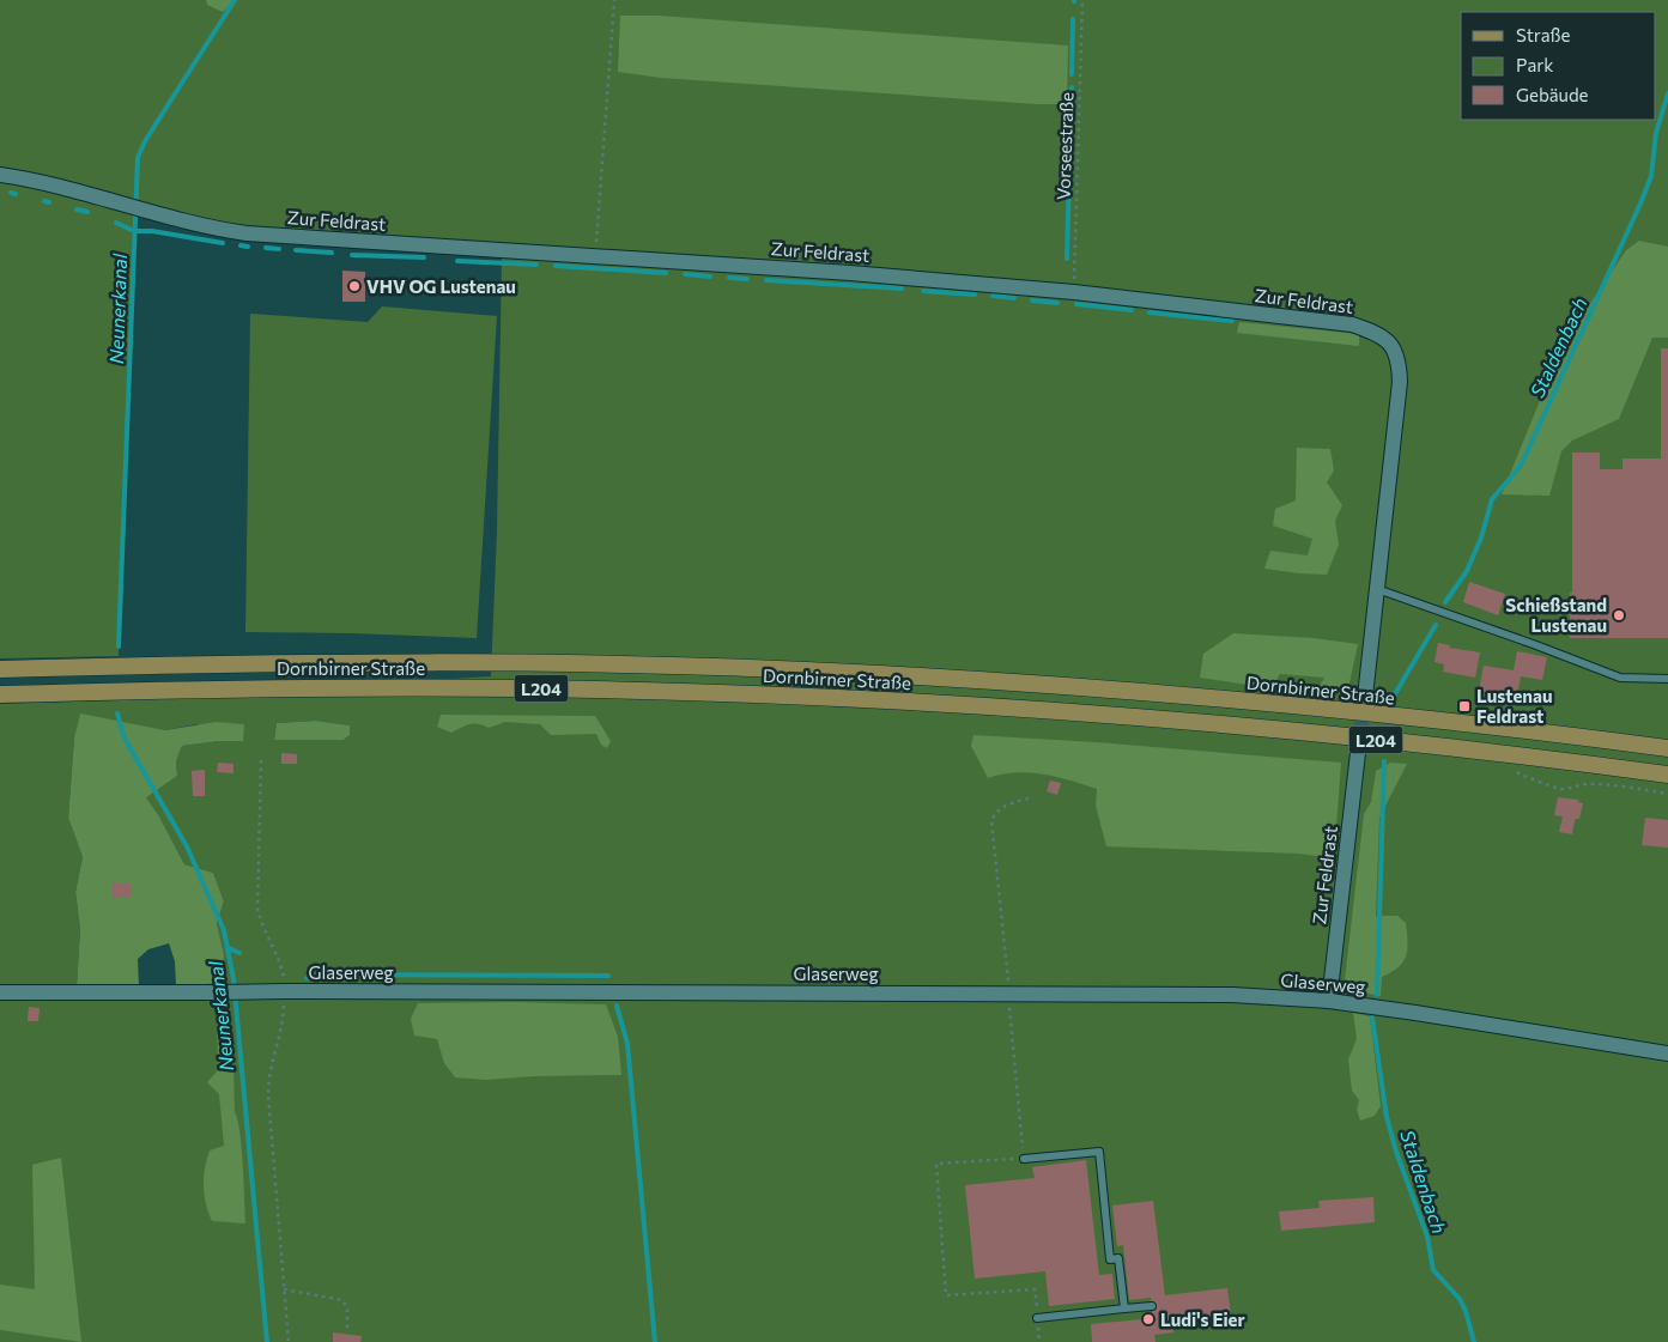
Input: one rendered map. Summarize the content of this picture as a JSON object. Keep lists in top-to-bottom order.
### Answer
{
  "streets": {
    "main road": ["Dornbirner Straße", "L204"],
    "street": ["Zur Feldrast", "Glaserweg"],
    "path": ["Vorseestraße"]
  },
  "crossings": [
    ["Vorseestraße", "Zur Feldrast"],
    ["Zur Feldrast", "Glaserweg"]
  ],
  "water": ["Neunerkanal", "Staldenbach"],
  "places": {
    "other": ["VHV OG Lustenau", "Schießstand Lustenau", "Ludi's Eier"],
    "transit": ["Lustenau Feldrast"]
  },
  "legend": ["Straße", "Park", "Gebäude"]
}
